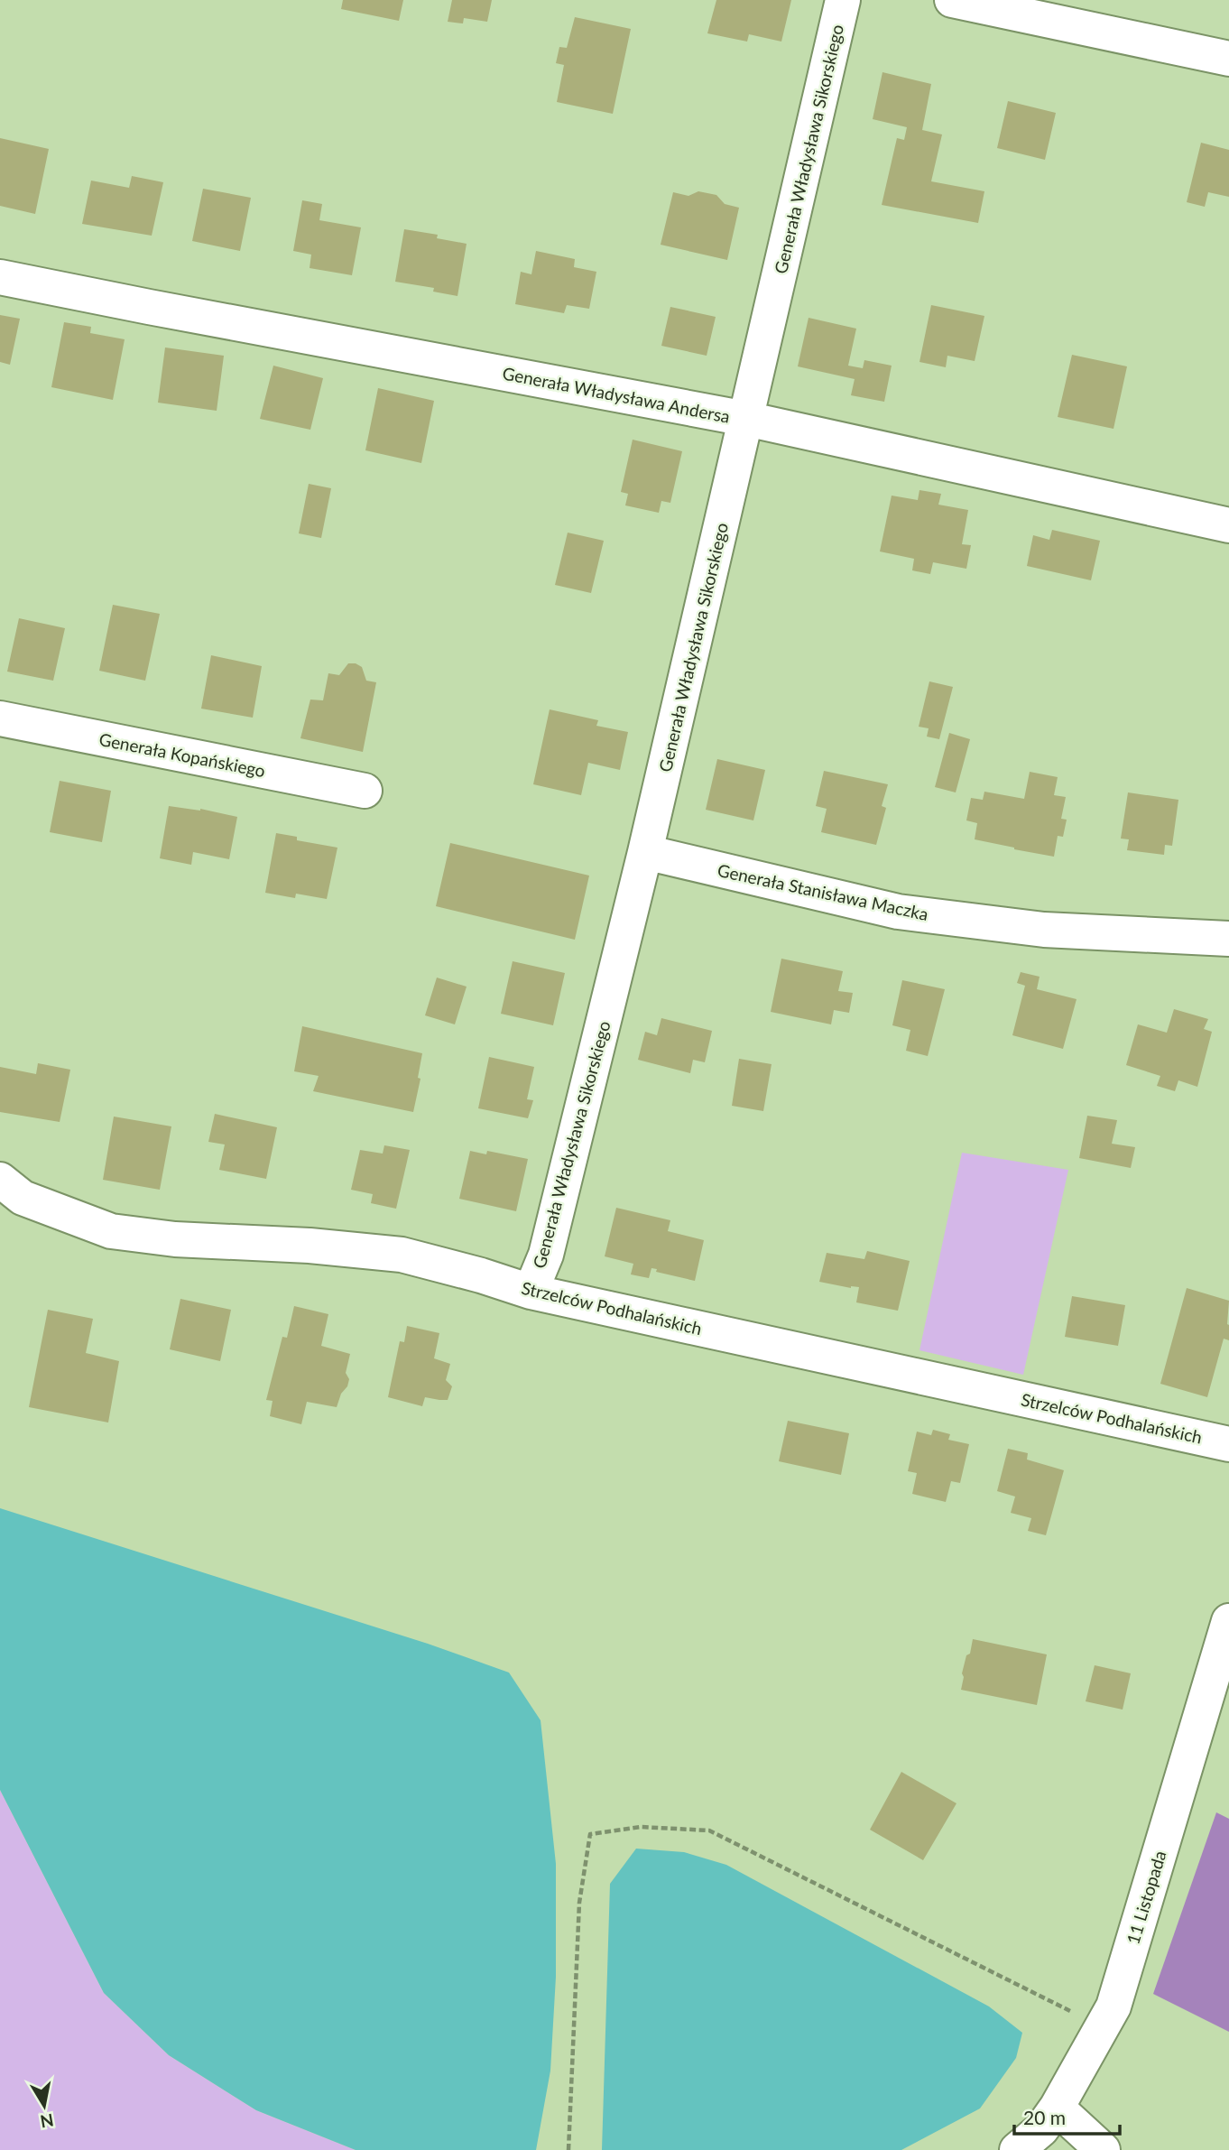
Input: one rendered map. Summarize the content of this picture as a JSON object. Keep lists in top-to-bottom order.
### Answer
{
  "streets": {
    "street": [
      "Generała Władysława Sikorskiego",
      "Generała Władysława Andersa",
      "Generała Kopańskiego",
      "Generała Stanisława Maczka",
      "Strzelców Podhalańskich",
      "11 Listopada"
    ]
  },
  "crossings": [
    ["Generała Władysława Sikorskiego", "Generała Władysława Andersa"],
    ["Generała Władysława Sikorskiego", "Generała Stanisława Maczka"],
    ["Generała Władysława Sikorskiego", "Strzelców Podhalańskich"]
  ],
  "scale_bar": "20 m",
  "north": "bottom"
}
